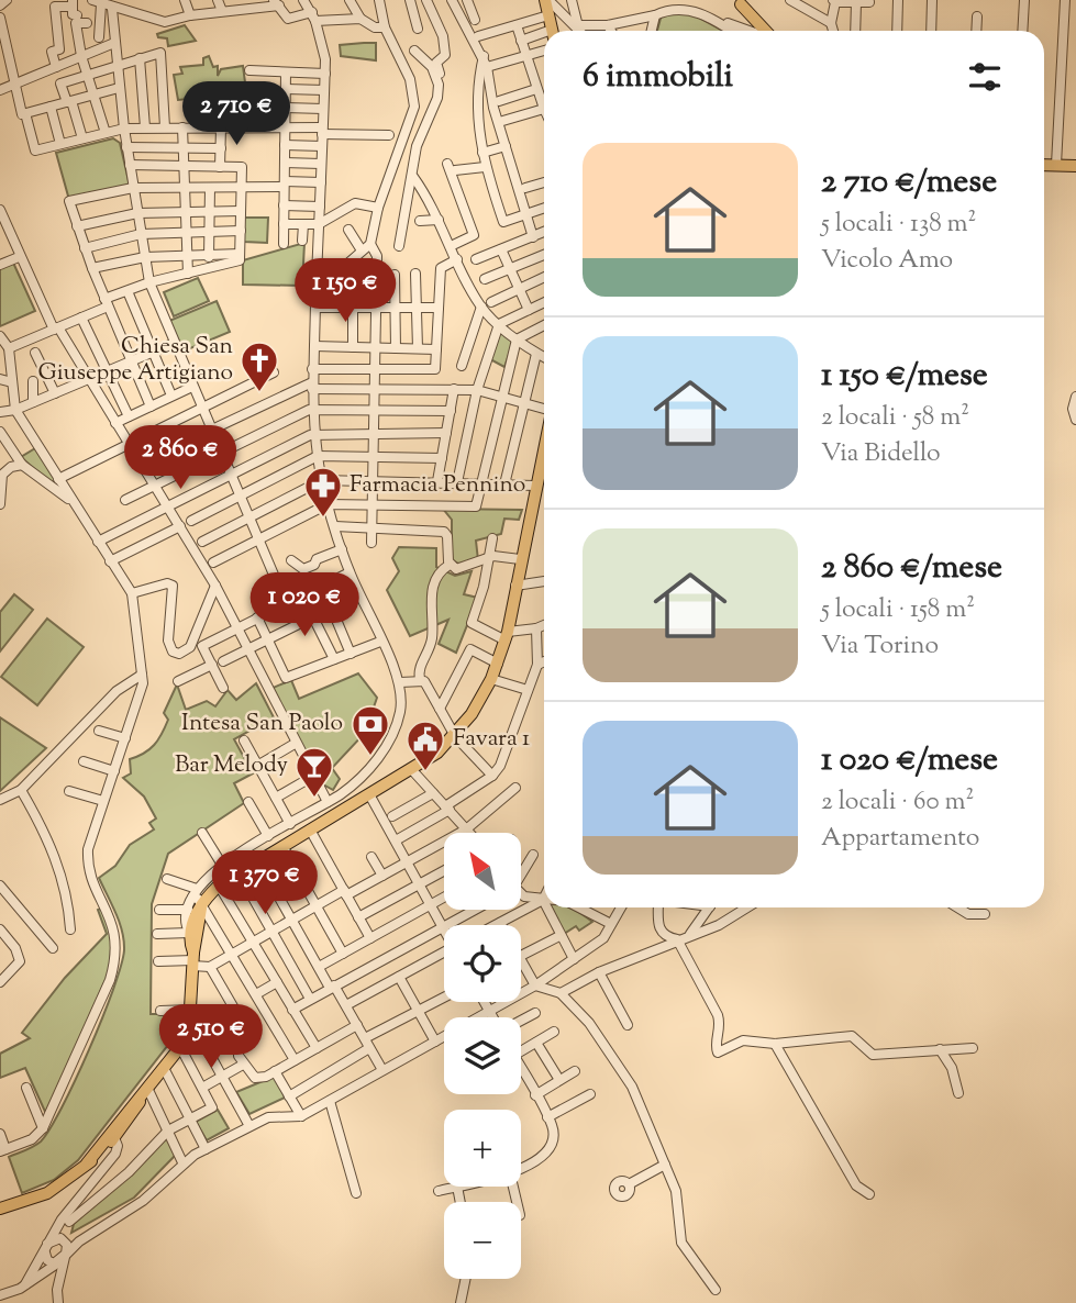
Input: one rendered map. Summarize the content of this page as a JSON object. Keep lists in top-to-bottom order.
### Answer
{
  "places": {
    "church": ["Chiesa San Giuseppe Artigiano"],
    "pharmacy": ["Farmacia Pennino"],
    "bank": ["Intesa San Paolo"],
    "public building": ["Favara 1"],
    "bar": ["Bar Melody"]
  },
  "north": "top left",
  "page": {
    "heading": "6 immobili",
    "price": [
      "2 710 €",
      "1 150 €",
      "2 860 €",
      "1 020 €",
      "1 370 €",
      "2 510 €"
    ],
    "list": [
      {
        "name": "2 710 €/mese",
        "note": "5 locali · 138 m² · Vicolo Amo"
      },
      {
        "name": "1 150 €/mese",
        "note": "2 locali · 58 m² · Via Bidello"
      },
      {
        "name": "2 860 €/mese",
        "note": "5 locali · 158 m² · Via Torino"
      },
      {
        "name": "1 020 €/mese",
        "note": "2 locali · 60 m² · Appartamento"
      }
    ],
    "map_buttons": ["+", "−"]
  }
}
